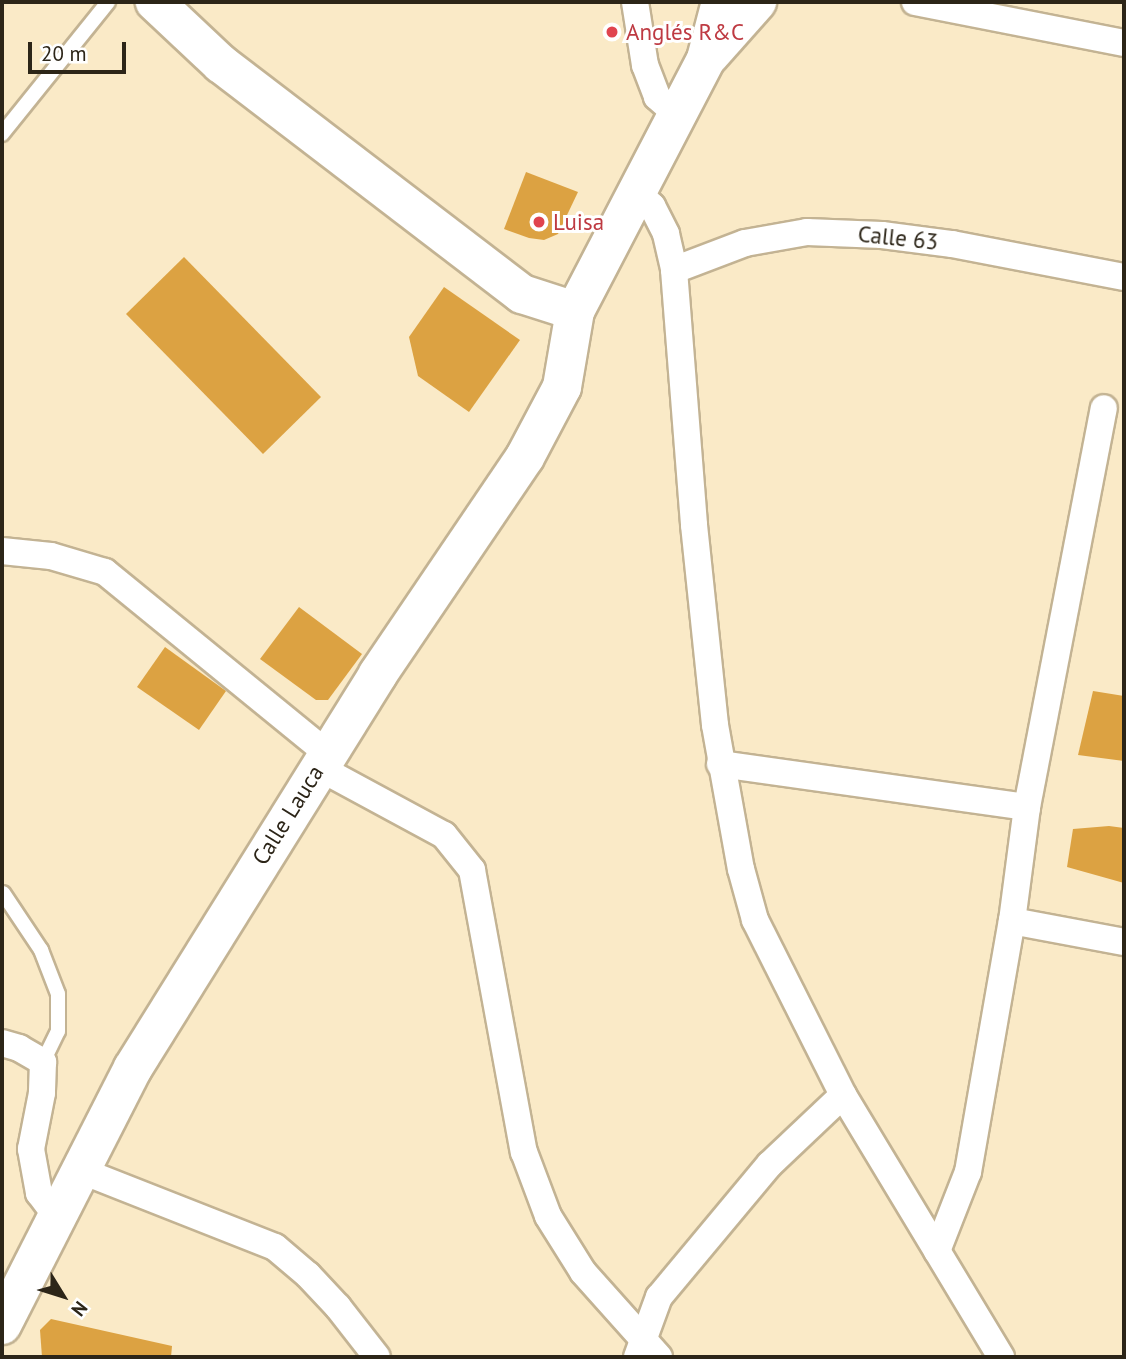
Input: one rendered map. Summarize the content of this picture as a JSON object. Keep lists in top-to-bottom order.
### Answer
{
  "streets": {
    "street": ["Calle 63", "Calle Lauca"]
  },
  "places": ["Anglés R&C", "Luisa"],
  "scale_bar": "20 m",
  "north": "bottom right"
}
